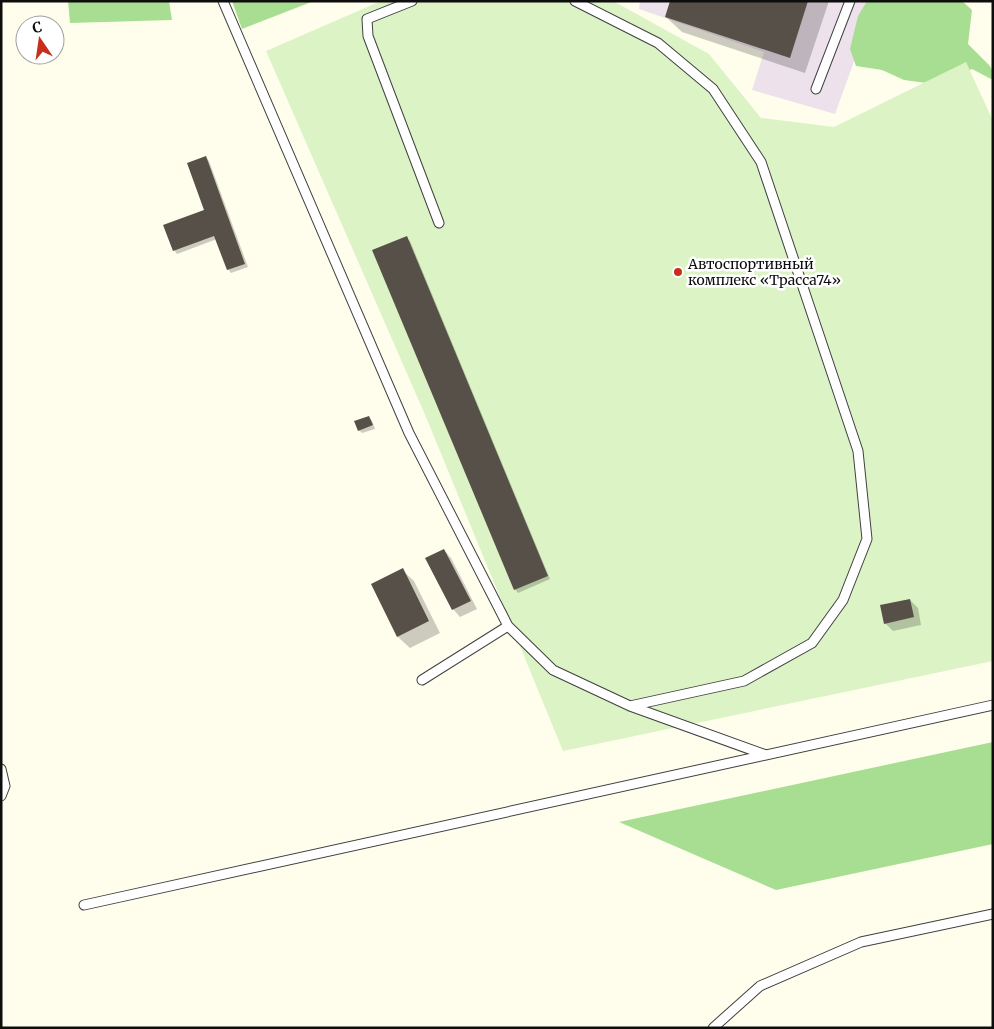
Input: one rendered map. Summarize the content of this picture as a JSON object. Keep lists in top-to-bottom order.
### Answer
{
  "places": ["Автоспортивный комплекс «Трасса74»"],
  "north": "top"
}
